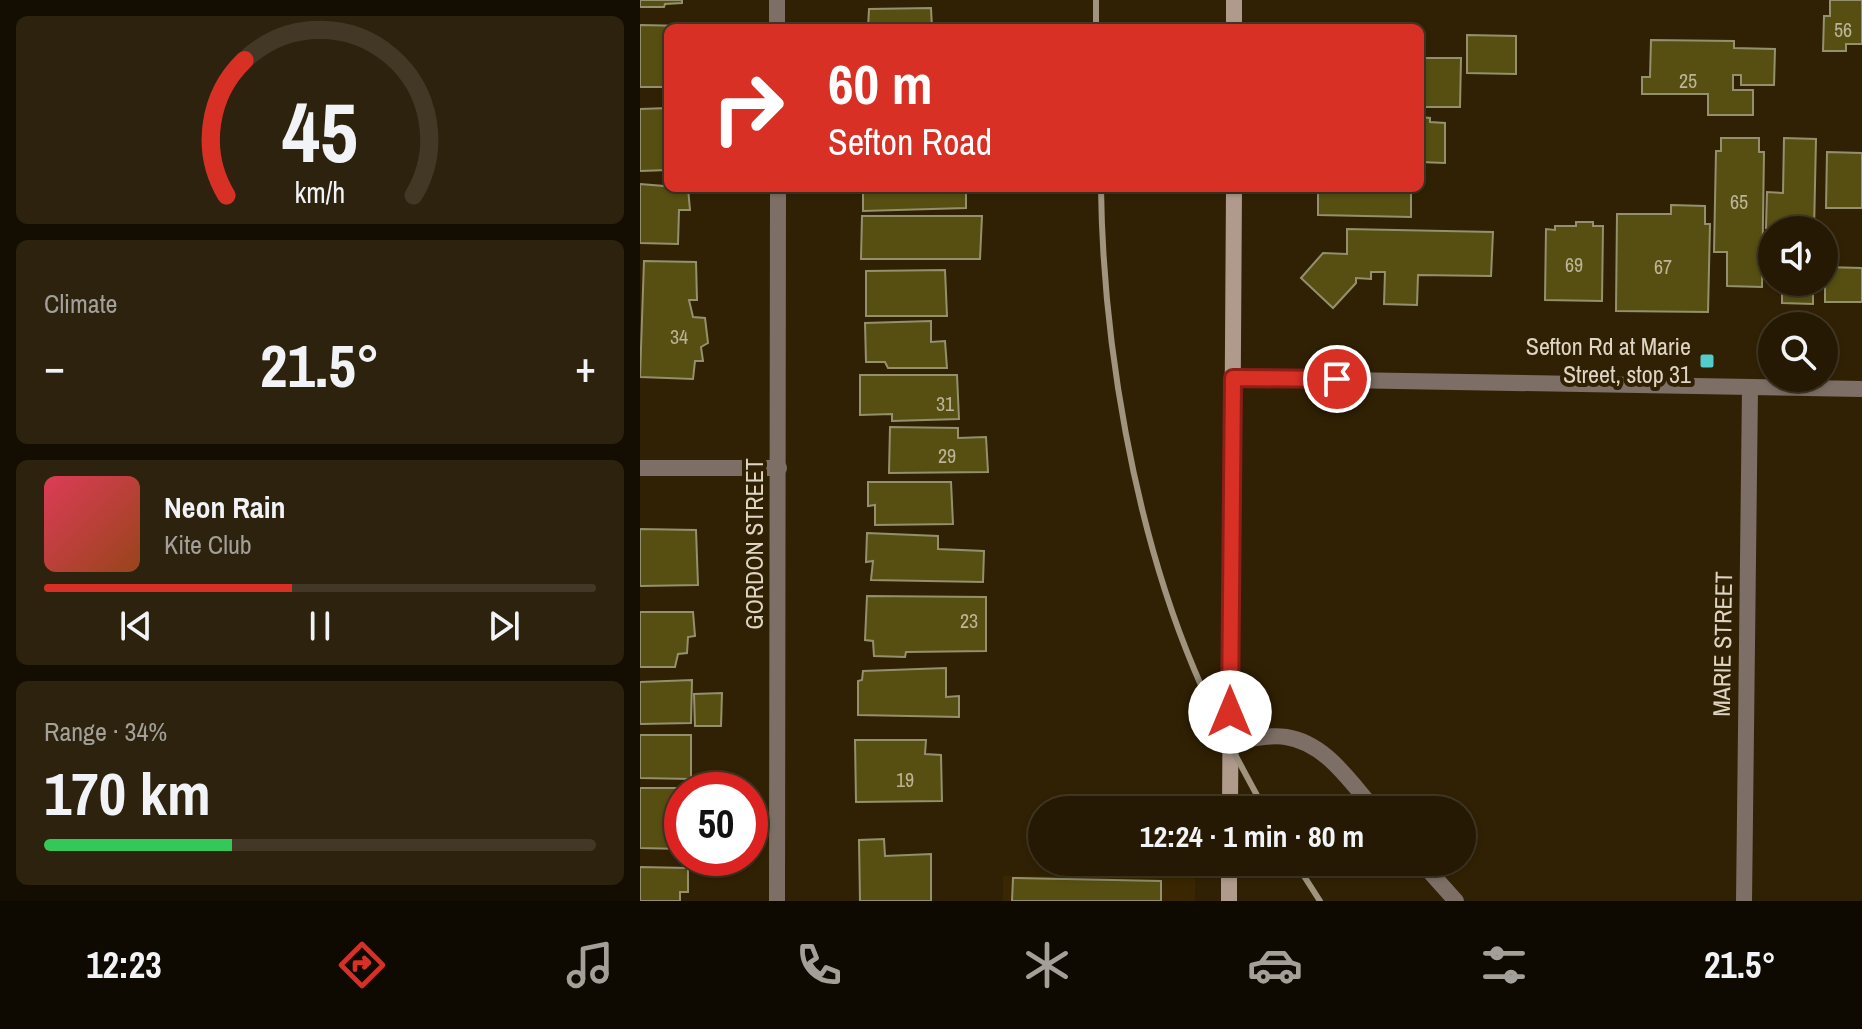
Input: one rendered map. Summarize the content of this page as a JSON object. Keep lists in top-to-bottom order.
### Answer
{
  "streets": {
    "street": ["GORDON STREET", "MARIE STREET"]
  },
  "places": {
    "transit": ["Sefton Rd at Marie Street, stop 31"]
  },
  "house_numbers": [
    "56",
    "25",
    "65",
    "69",
    "67",
    "34",
    "31",
    "29",
    "23",
    "19"
  ],
  "page": {
    "turn": ["60 m", "Sefton Road"],
    "tile": [
      "Climate",
      ["Range · 34%", "170 km"]
    ],
    "heat": ["−", "21.5°", "+"],
    "song": ["Neon Rain", "Kite Club"],
    "limit": "50",
    "trip": "12:24 · 1 min · 80 m",
    "tabs": ["12:23", "21.5°"],
    "gauge": ["45", "km/h"]
  }
}
